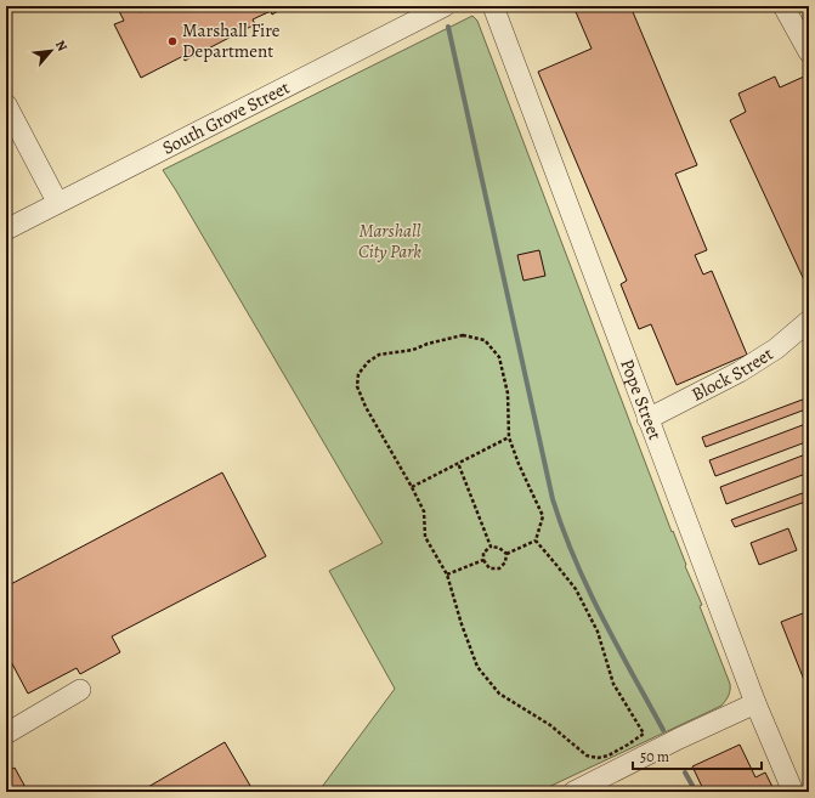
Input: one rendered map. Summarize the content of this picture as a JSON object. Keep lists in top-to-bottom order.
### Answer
{
  "streets": {
    "street": ["South Grove Street", "Block Street", "Pope Street"]
  },
  "crossings": [
    ["Block Street", "Pope Street"]
  ],
  "parks": ["Marshall City Park"],
  "places": ["Marshall Fire Department"],
  "scale_bar": "50 m",
  "north": "top right"
}
